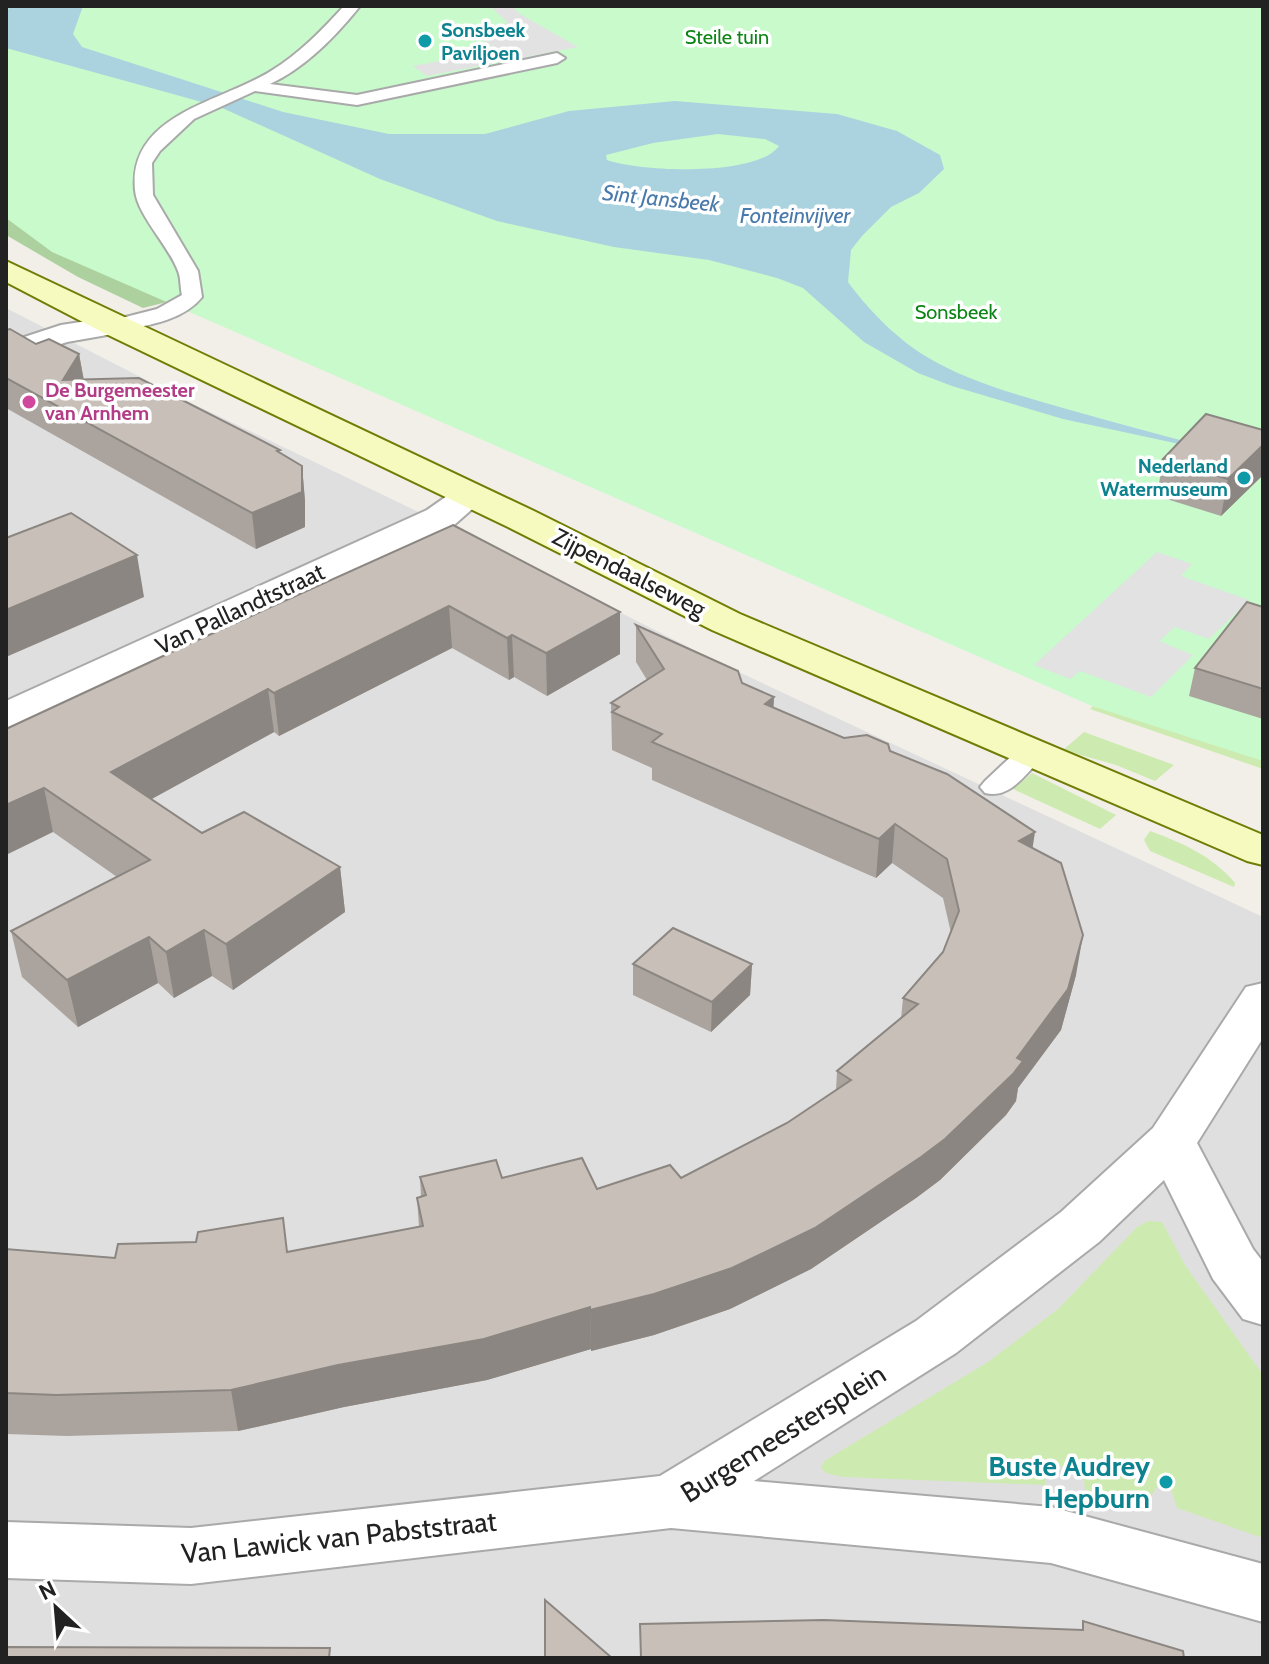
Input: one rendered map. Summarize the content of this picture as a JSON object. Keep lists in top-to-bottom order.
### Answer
{
  "streets": {
    "main road": ["Zijpendaalseweg"],
    "street": ["Van Pallandtstraat", "Burgemeestersplein", "Van Lawick van Pabststraat"]
  },
  "crossings": [
    ["Zijpendaalseweg", "Van Pallandtstraat"],
    ["Burgemeestersplein", "Van Lawick van Pabststraat"]
  ],
  "water": ["Sint Jansbeek", "Fonteinvijver"],
  "parks": ["Steile tuin", "Sonsbeek"],
  "places": [
    "Sonsbeek Paviljoen",
    "De Burgemeester van Arnhem",
    "Nederland Watermuseum",
    "Buste Audrey Hepburn"
  ],
  "north": "top left"
}
